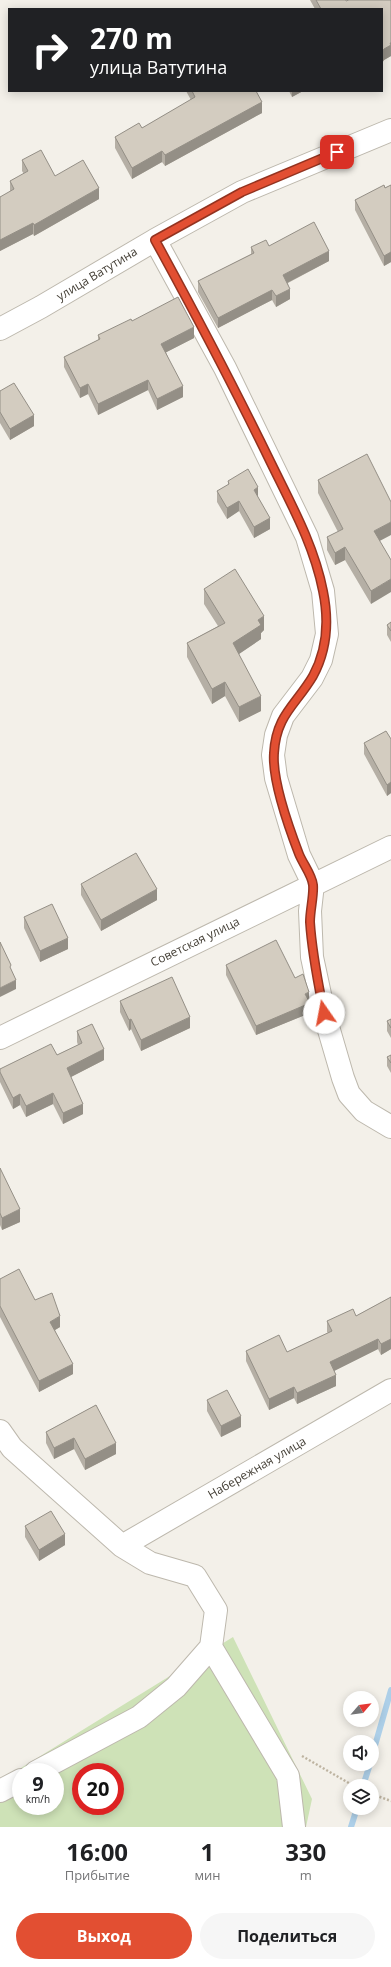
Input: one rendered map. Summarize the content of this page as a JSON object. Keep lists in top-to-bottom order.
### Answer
{
  "streets": {
    "street": ["улица Ватутина", "Советская улица", "Набережная улица"]
  },
  "north": "top right",
  "page": {
    "turn": ["270 m", "улица Ватутина"],
    "speed": "9 km/h",
    "limit": "20",
    "eta": [
      "16:00",
      "Прибытие",
      "1",
      "мин",
      "330",
      "m"
    ],
    "buttons": ["Выход", "Поделиться"]
  }
}
